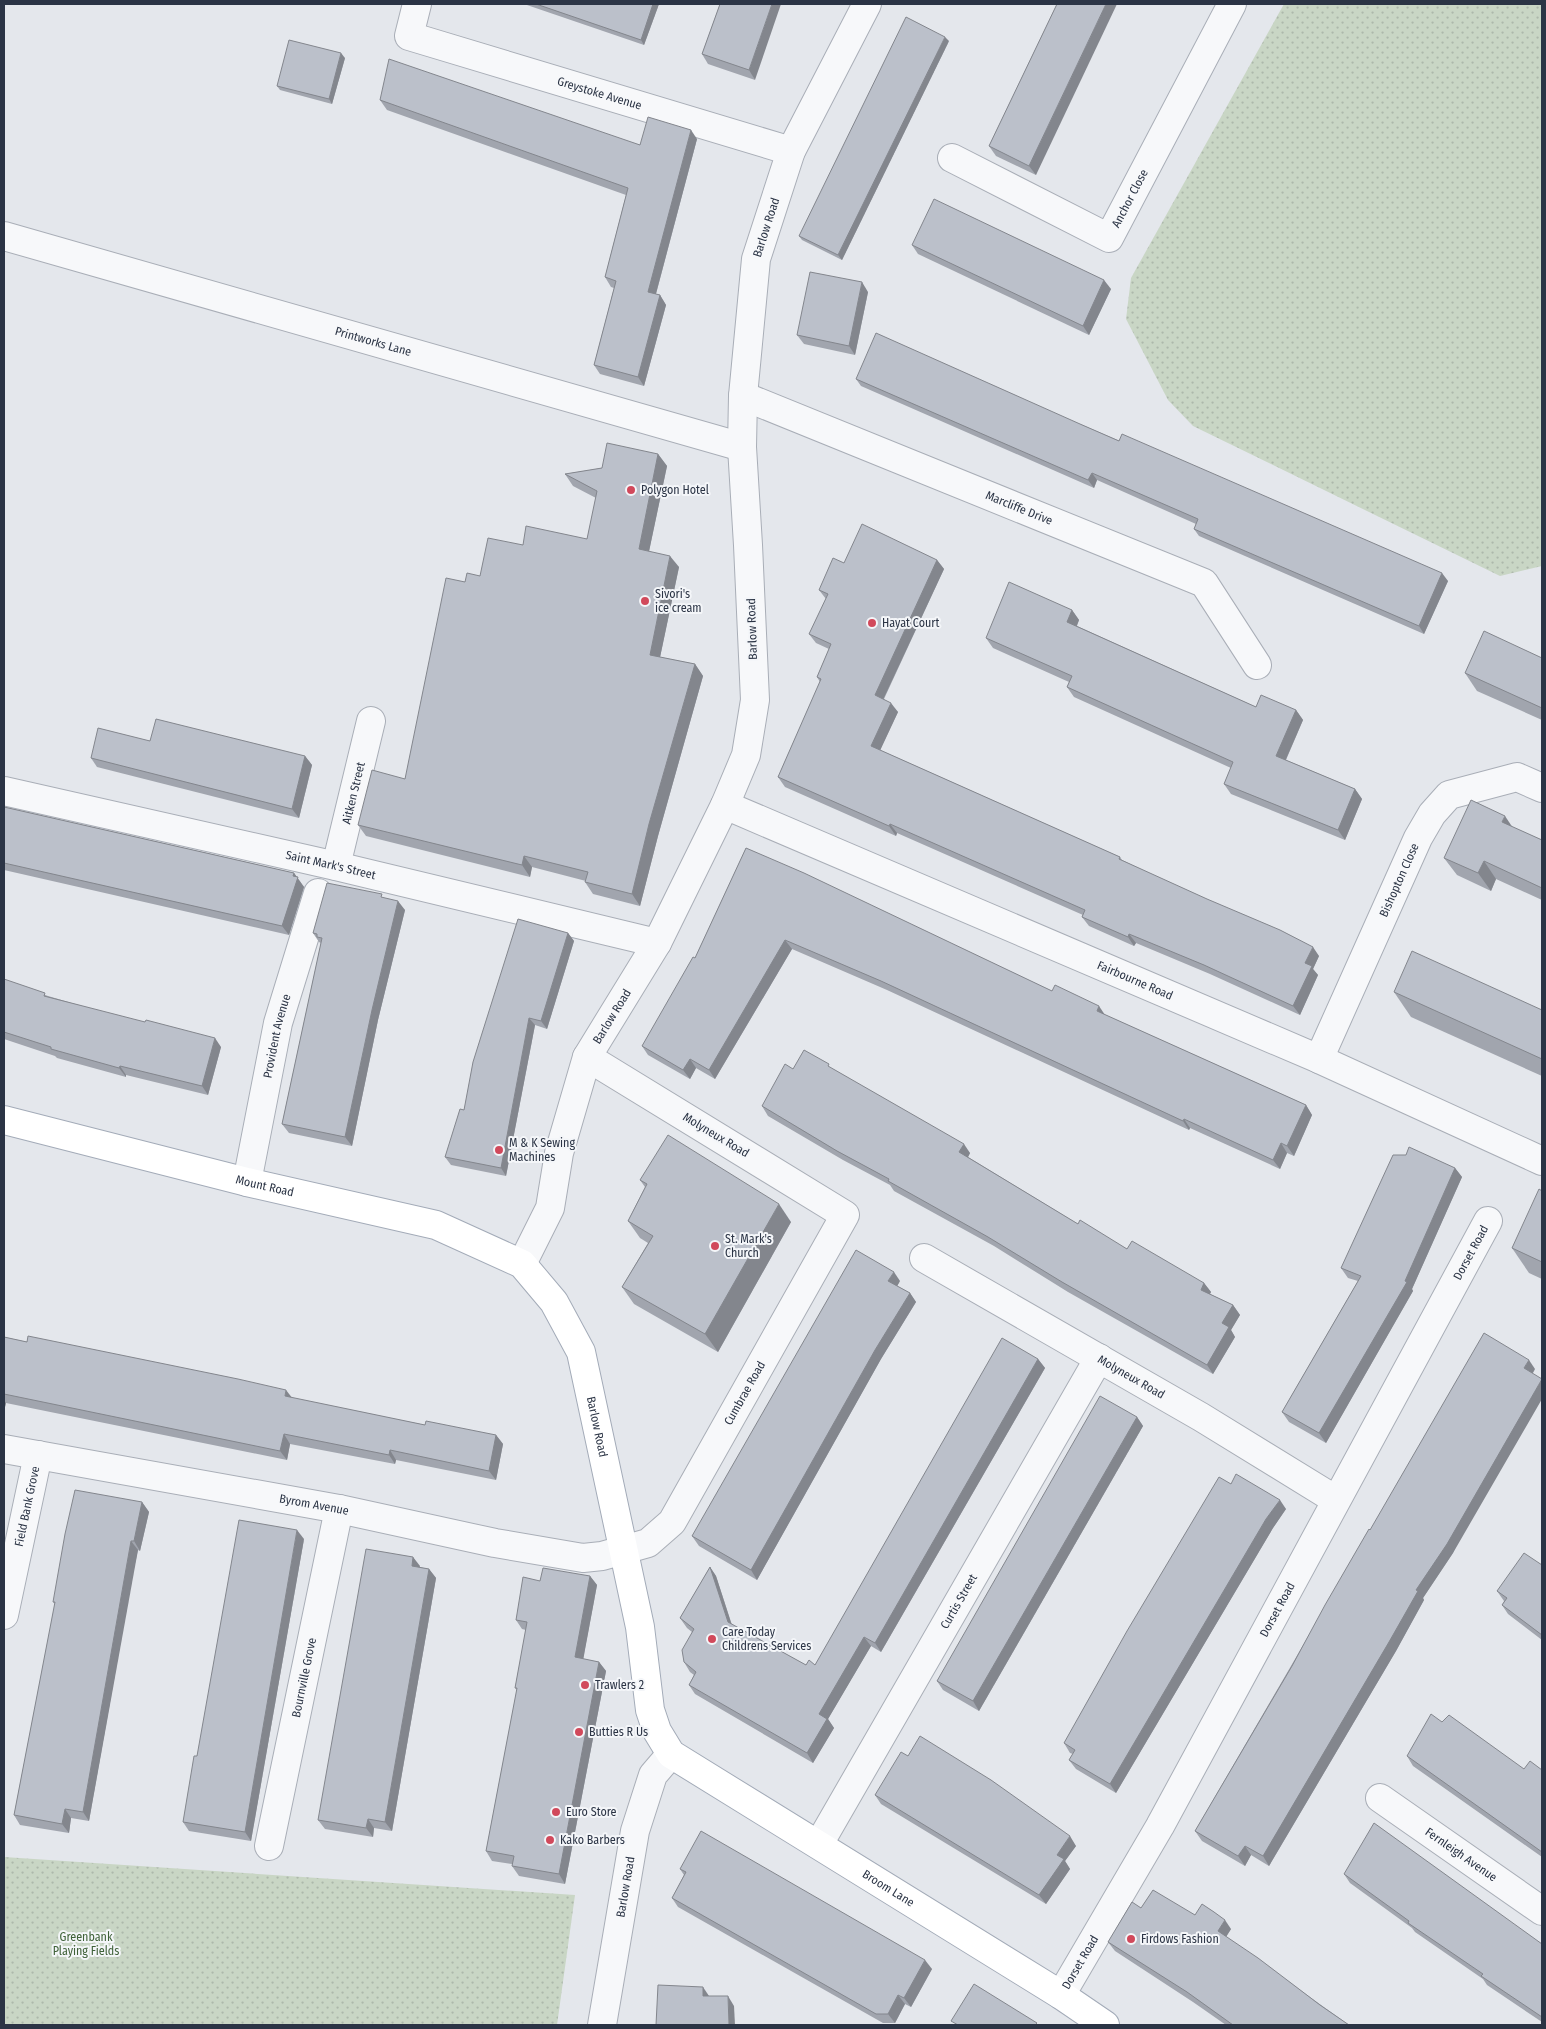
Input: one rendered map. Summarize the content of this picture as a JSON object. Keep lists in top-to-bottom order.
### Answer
{
  "streets": {
    "main road": ["Barlow Road", "Mount Road", "Broom Lane"],
    "street": [
      "Greystoke Avenue",
      "Anchor Close",
      "Printworks Lane",
      "Marcliffe Drive",
      "Aitken Street",
      "Saint Mark's Street",
      "Bishopton Close",
      "Fairbourne Road",
      "Provident Avenue",
      "Molyneux Road",
      "Dorset Road",
      "Cumbrae Road",
      "Byrom Avenue",
      "Field Bank Grove",
      "Curtis Street",
      "Bournville Grove",
      "Fernleigh Avenue"
    ]
  },
  "crossings": [
    ["Greystoke Avenue", "Barlow Road"],
    ["Barlow Road", "Printworks Lane"],
    ["Barlow Road", "Marcliffe Drive"],
    ["Barlow Road", "Saint Mark's Street"],
    ["Barlow Road", "Fairbourne Road"],
    ["Barlow Road", "Molyneux Road"],
    ["Barlow Road", "Mount Road"],
    ["Barlow Road", "Cumbrae Road"],
    ["Barlow Road", "Byrom Avenue"],
    ["Barlow Road", "Broom Lane"],
    ["Aitken Street", "Saint Mark's Street"],
    ["Bishopton Close", "Fairbourne Road"],
    ["Provident Avenue", "Mount Road"],
    ["Molyneux Road", "Dorset Road"],
    ["Molyneux Road", "Cumbrae Road"],
    ["Molyneux Road", "Curtis Street"],
    ["Dorset Road", "Broom Lane"],
    ["Cumbrae Road", "Byrom Avenue"],
    ["Byrom Avenue", "Field Bank Grove"],
    ["Byrom Avenue", "Bournville Grove"],
    ["Curtis Street", "Broom Lane"]
  ],
  "parks": ["Greenbank Playing Fields"],
  "places": [
    "Polygon Hotel",
    "Sivori's ice cream",
    "Hayat Court",
    "M & K Sewing Machines",
    "St. Mark's Church",
    "Care Today Childrens Services",
    "Trawlers 2",
    "Butties R Us",
    "Euro Store",
    "Kako Barbers",
    "Firdows Fashion"
  ]
}
